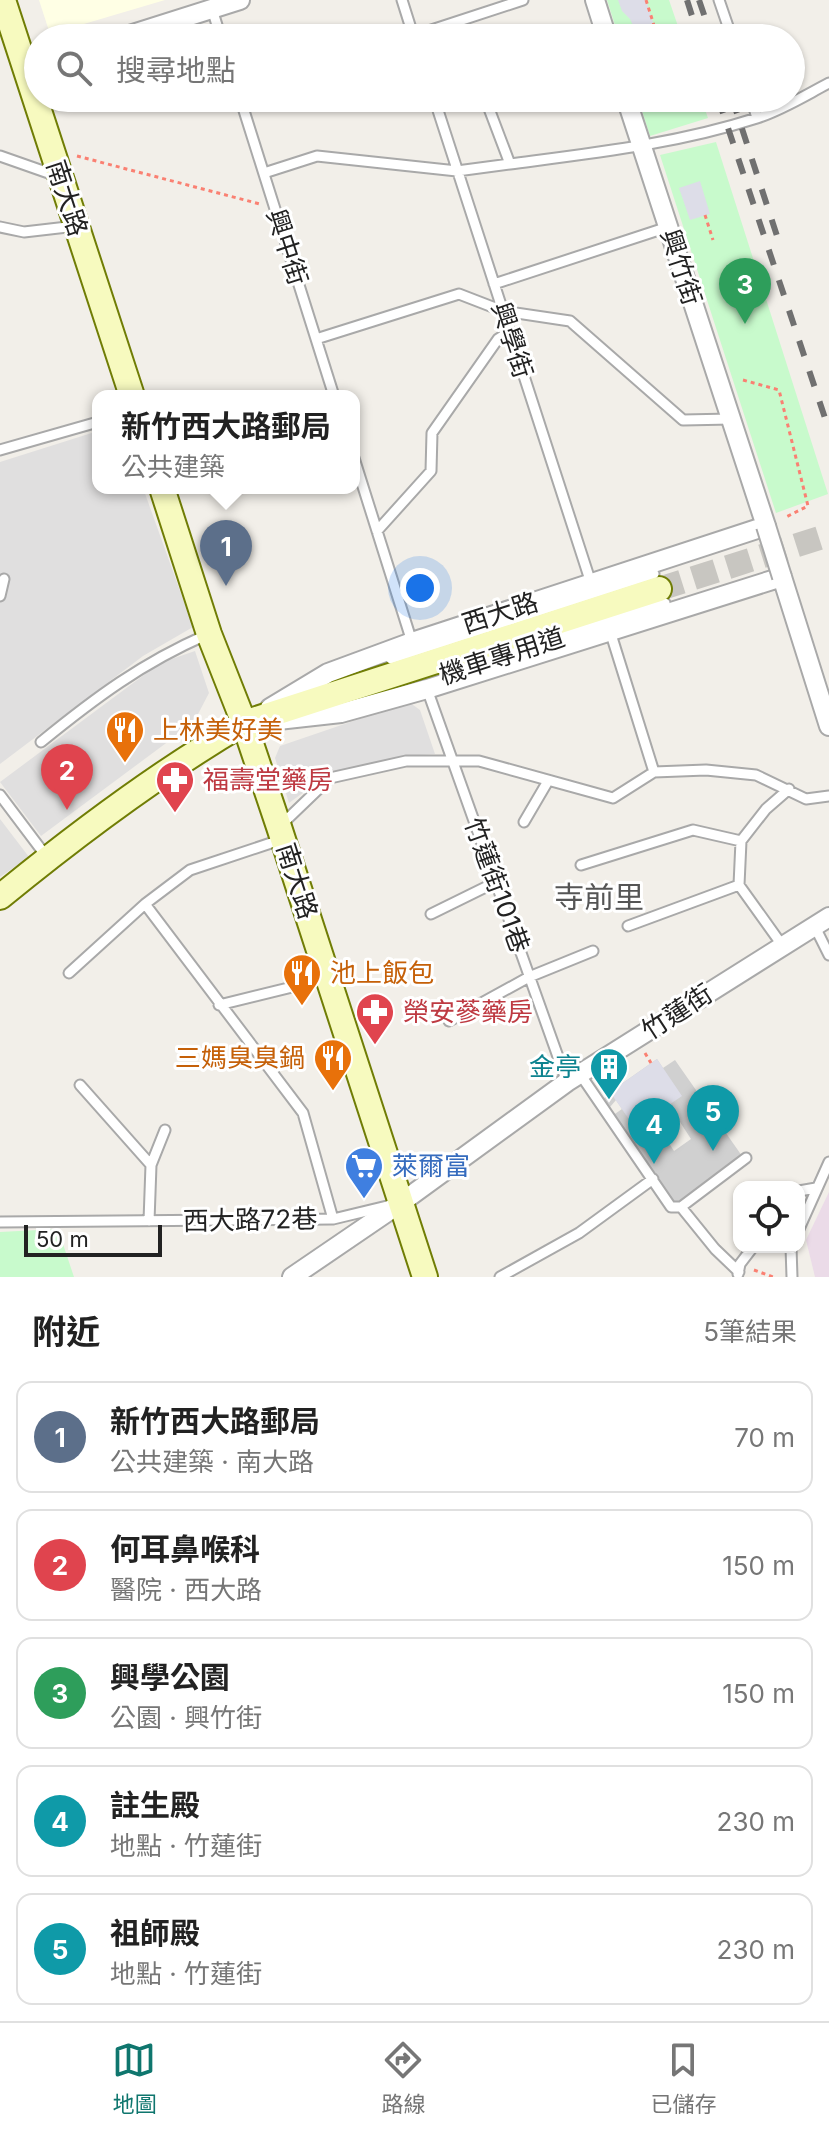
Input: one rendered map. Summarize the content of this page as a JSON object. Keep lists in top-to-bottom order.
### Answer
{
  "streets": {
    "main road": ["南大路", "西大路"],
    "street": ["興竹街", "竹蓮街"],
    "lane": [
      "興中街",
      "興學街",
      "機車專用道",
      "竹蓮街101巷",
      "西大路72巷"
    ]
  },
  "crossings": [
    ["南大路", "西大路"],
    ["南大路", "竹蓮街"],
    ["南大路", "西大路72巷"],
    ["興竹街", "西大路"],
    ["興學街", "西大路"],
    ["西大路", "機車專用道"],
    ["西大路", "竹蓮街101巷"],
    ["竹蓮街101巷", "竹蓮街"],
    ["竹蓮街", "西大路72巷"]
  ],
  "districts": ["寺前里"],
  "places": {
    "restaurant": ["上林美好美", "池上飯包", "三媽臭臭鍋"],
    "pharmacy": ["福壽堂藥房", "榮安蔘藥房"],
    "building": ["金亭"],
    "supermarket": ["萊爾富"]
  },
  "scale_bar": "50 m",
  "page": {
    "search": "搜尋地點",
    "pins": [
      "3",
      "1",
      "2",
      "5",
      "4"
    ],
    "popup": ["新竹西大路郵局", "公共建築"],
    "scale": "50 m",
    "heading": ["附近", "5筆結果"],
    "list": [
      {
        "mark": "1",
        "name": "新竹西大路郵局",
        "note": "公共建築 · 南大路",
        "value": "70 m"
      },
      {
        "mark": "2",
        "name": "何耳鼻喉科",
        "note": "醫院 · 西大路",
        "value": "150 m"
      },
      {
        "mark": "3",
        "name": "興學公園",
        "note": "公園 · 興竹街",
        "value": "150 m"
      },
      {
        "mark": "4",
        "name": "註生殿",
        "note": "地點 · 竹蓮街",
        "value": "230 m"
      },
      {
        "mark": "5",
        "name": "祖師殿",
        "note": "地點 · 竹蓮街",
        "value": "230 m"
      }
    ],
    "nav": ["地圖", "路線", "已儲存"]
  }
}
